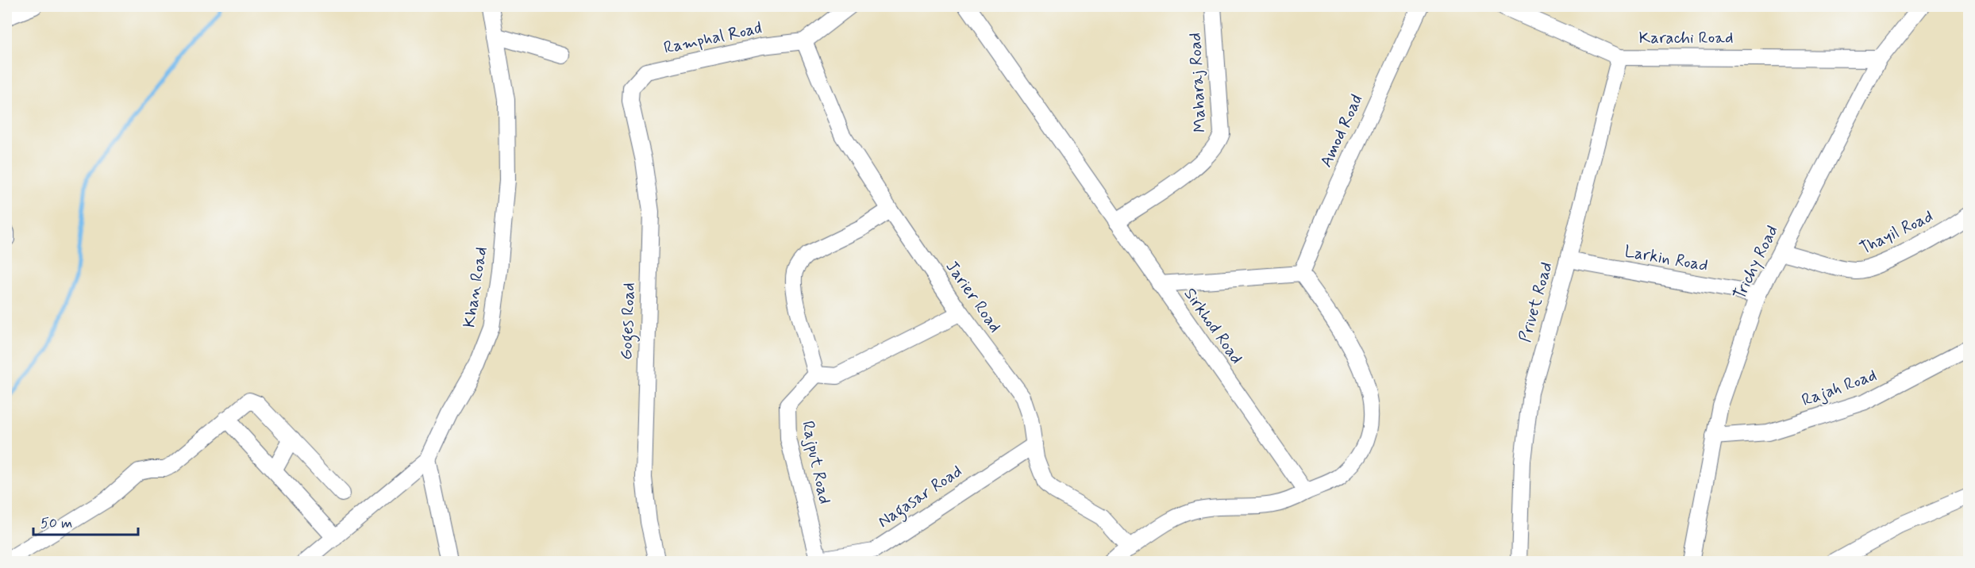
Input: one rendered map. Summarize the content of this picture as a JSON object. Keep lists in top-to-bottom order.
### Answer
{
  "streets": {
    "street": [
      "Ramphal Road",
      "Karachi Road",
      "Maharaj Road",
      "Amod Road",
      "Thayil Road",
      "Larkin Road",
      "Trichy Road",
      "Khan Road",
      "Jarier Road",
      "Privet Road",
      "Goges Road",
      "Sirkhod Road",
      "Rajah Road",
      "Rajput Road",
      "Nagasar Road"
    ]
  },
  "crossings": [
    ["Ramphal Road", "Jarier Road"],
    ["Ramphal Road", "Goges Road"],
    ["Karachi Road", "Trichy Road"],
    ["Karachi Road", "Privet Road"],
    ["Maharaj Road", "Sirkhod Road"],
    ["Thayil Road", "Trichy Road"],
    ["Larkin Road", "Trichy Road"],
    ["Larkin Road", "Privet Road"],
    ["Trichy Road", "Rajah Road"],
    ["Jarier Road", "Nagasar Road"],
    ["Rajput Road", "Nagasar Road"]
  ],
  "scale_bar": "50 m"
}
